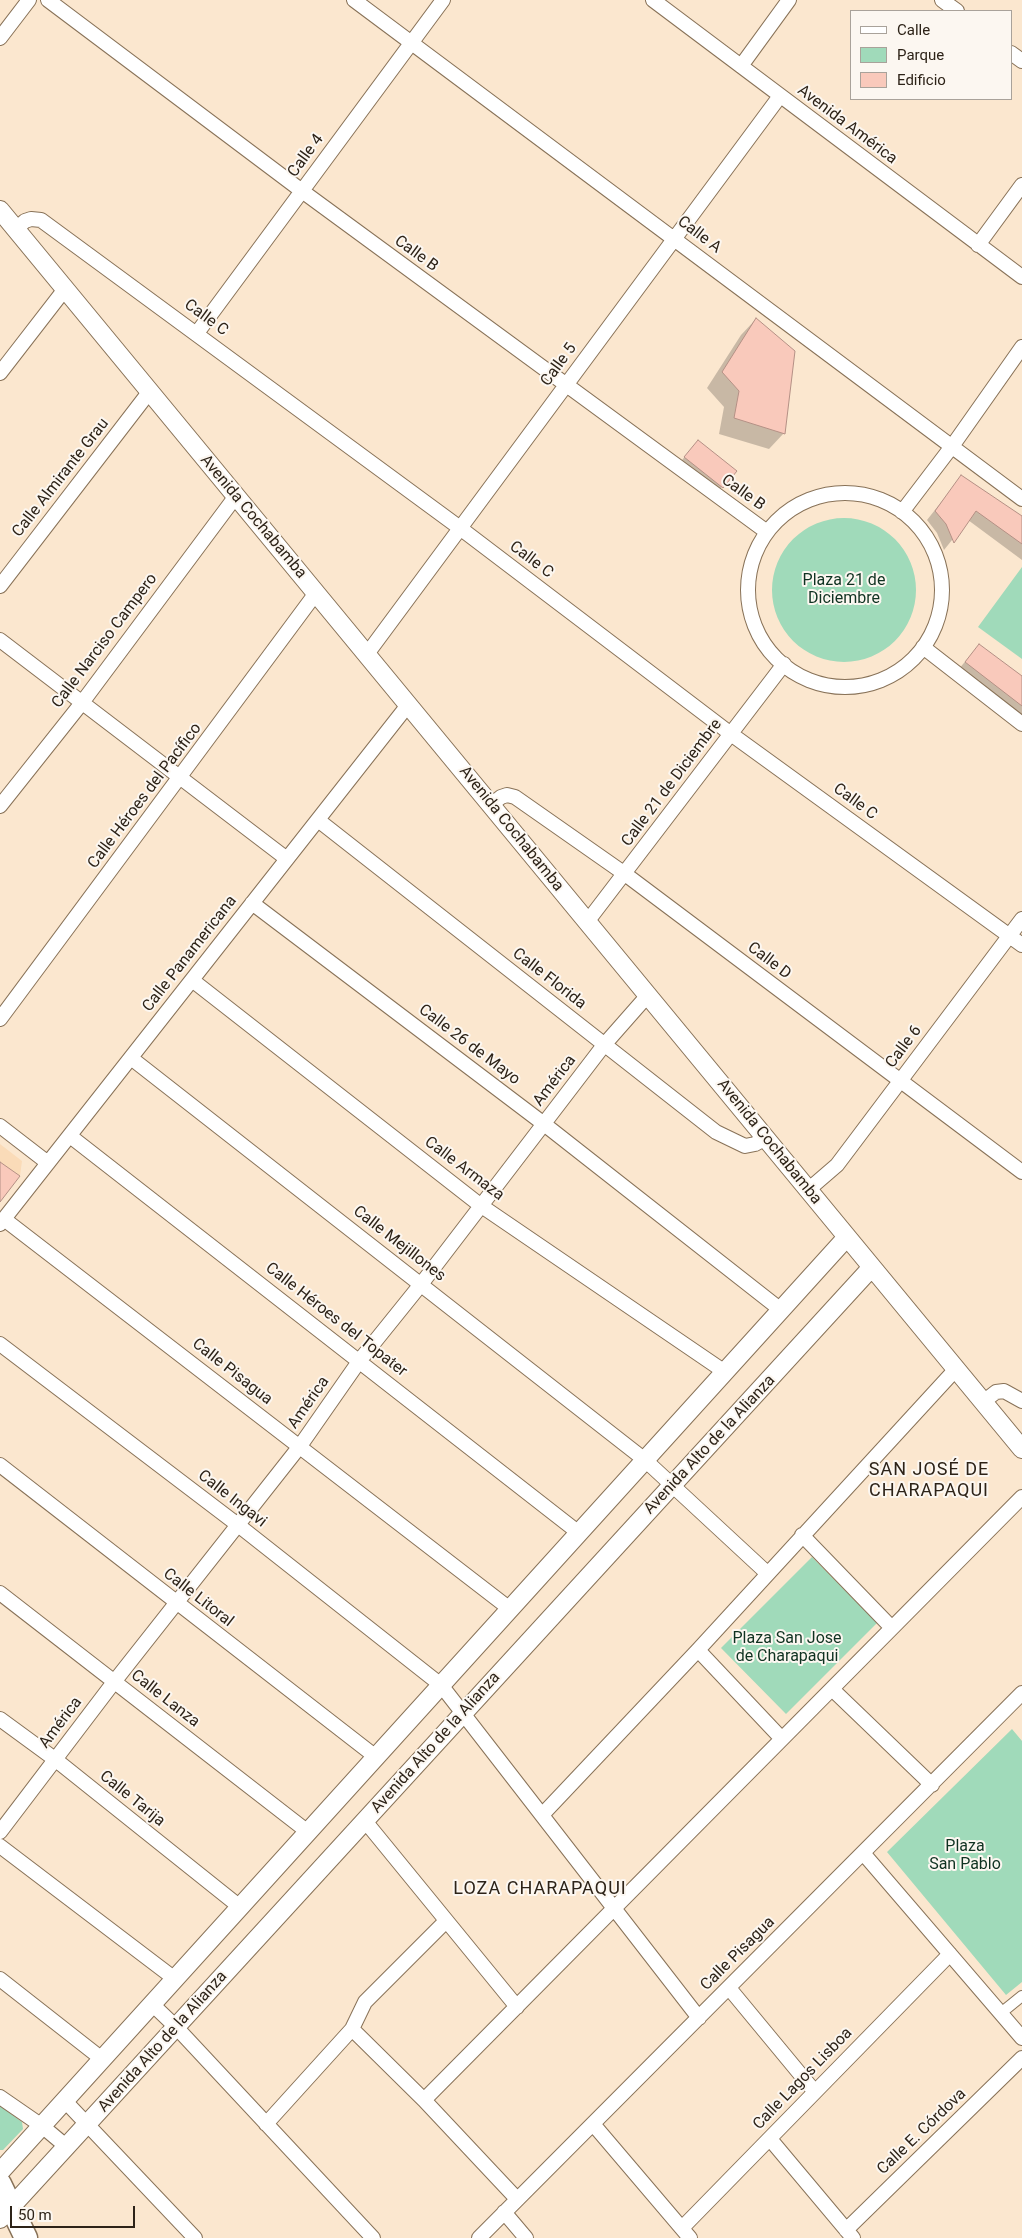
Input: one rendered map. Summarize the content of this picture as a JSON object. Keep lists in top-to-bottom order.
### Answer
{
  "streets": {
    "street": [
      "Avenida América",
      "Calle 4",
      "Calle A",
      "Calle B",
      "Calle C",
      "Calle 5",
      "Calle Almirante Grau",
      "Avenida Cochabamba",
      "Calle Narciso Campero",
      "Calle 21 de Diciembre",
      "Calle Héroes del Pacífico",
      "Calle Panamericana",
      "Calle D",
      "Calle Florida",
      "Calle 26 de Mayo",
      "Calle 6",
      "América",
      "Calle Armaza",
      "Calle Mejillones",
      "Calle Héroes del Topater",
      "Calle Pisagua",
      "Avenida Alto de la Alianza",
      "Calle Ingavi",
      "Calle Litoral",
      "Calle Lanza",
      "Calle Tarija",
      "Calle Lagos Lisboa",
      "Calle E. Córdova"
    ]
  },
  "crossings": [
    ["Avenida América", "Calle 5"],
    ["Calle 4", "Calle A"],
    ["Calle 4", "Calle B"],
    ["Calle 4", "Calle C"],
    ["Calle A", "Calle 5"],
    ["Calle B", "Calle 5"],
    ["Calle C", "Calle 5"],
    ["Calle C", "Avenida Cochabamba"],
    ["Calle C", "Calle 21 de Diciembre"],
    ["Calle C", "Calle 6"],
    ["Calle 5", "Avenida Cochabamba"],
    ["Calle Almirante Grau", "Avenida Cochabamba"],
    ["Avenida Cochabamba", "Calle Narciso Campero"],
    ["Avenida Cochabamba", "Calle 21 de Diciembre"],
    ["Avenida Cochabamba", "Calle Héroes del Pacífico"],
    ["Avenida Cochabamba", "Calle Panamericana"],
    ["Avenida Cochabamba", "Calle D"],
    ["Avenida Cochabamba", "Calle Florida"],
    ["Avenida Cochabamba", "Calle 6"],
    ["Avenida Cochabamba", "América"],
    ["Avenida Cochabamba", "Avenida Alto de la Alianza"],
    ["Calle 21 de Diciembre", "Calle D"],
    ["Calle Panamericana", "Calle Florida"],
    ["Calle Panamericana", "Calle 26 de Mayo"],
    ["Calle Panamericana", "Calle Armaza"],
    ["Calle Panamericana", "Calle Mejillones"],
    ["Calle Panamericana", "Calle Héroes del Topater"],
    ["Calle Panamericana", "Calle Pisagua"],
    ["Calle D", "Calle 6"],
    ["Calle Florida", "América"],
    ["Calle 26 de Mayo", "América"],
    ["Calle 26 de Mayo", "Avenida Alto de la Alianza"],
    ["América", "Calle Armaza"],
    ["América", "Calle Mejillones"],
    ["América", "Calle Héroes del Topater"],
    ["América", "Calle Pisagua"],
    ["América", "Calle Ingavi"],
    ["América", "Calle Litoral"],
    ["América", "Calle Lanza"],
    ["América", "Calle Tarija"],
    ["Calle Armaza", "Avenida Alto de la Alianza"],
    ["Calle Mejillones", "Avenida Alto de la Alianza"],
    ["Calle Héroes del Topater", "Avenida Alto de la Alianza"],
    ["Calle Pisagua", "Avenida Alto de la Alianza"],
    ["Calle Pisagua", "Calle Ingavi"],
    ["Avenida Alto de la Alianza", "Calle Ingavi"],
    ["Avenida Alto de la Alianza", "Calle Litoral"],
    ["Avenida Alto de la Alianza", "Calle Lanza"],
    ["Avenida Alto de la Alianza", "Calle Tarija"]
  ],
  "districts": ["SAN JOSÉ DE CHARAPAQUI", "LOZA CHARAPAQUI"],
  "parks": ["Plaza 21 de Diciembre", "Plaza San Jose de Charapaqui", "Plaza San Pablo"],
  "legend": ["Calle", "Parque", "Edificio"],
  "scale_bar": "50 m"
}
